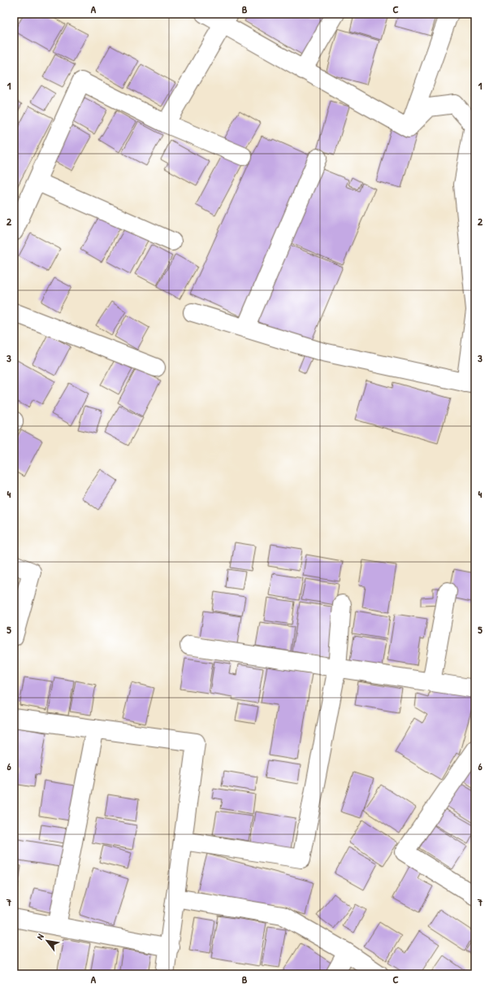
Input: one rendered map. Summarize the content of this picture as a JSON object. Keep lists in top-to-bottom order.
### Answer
{
  "north": "top left",
  "grid": {
    "columns": ["A", "B", "C"],
    "rows": [
      "1",
      "2",
      "3",
      "4",
      "5",
      "6",
      "7"
    ]
  }
}
